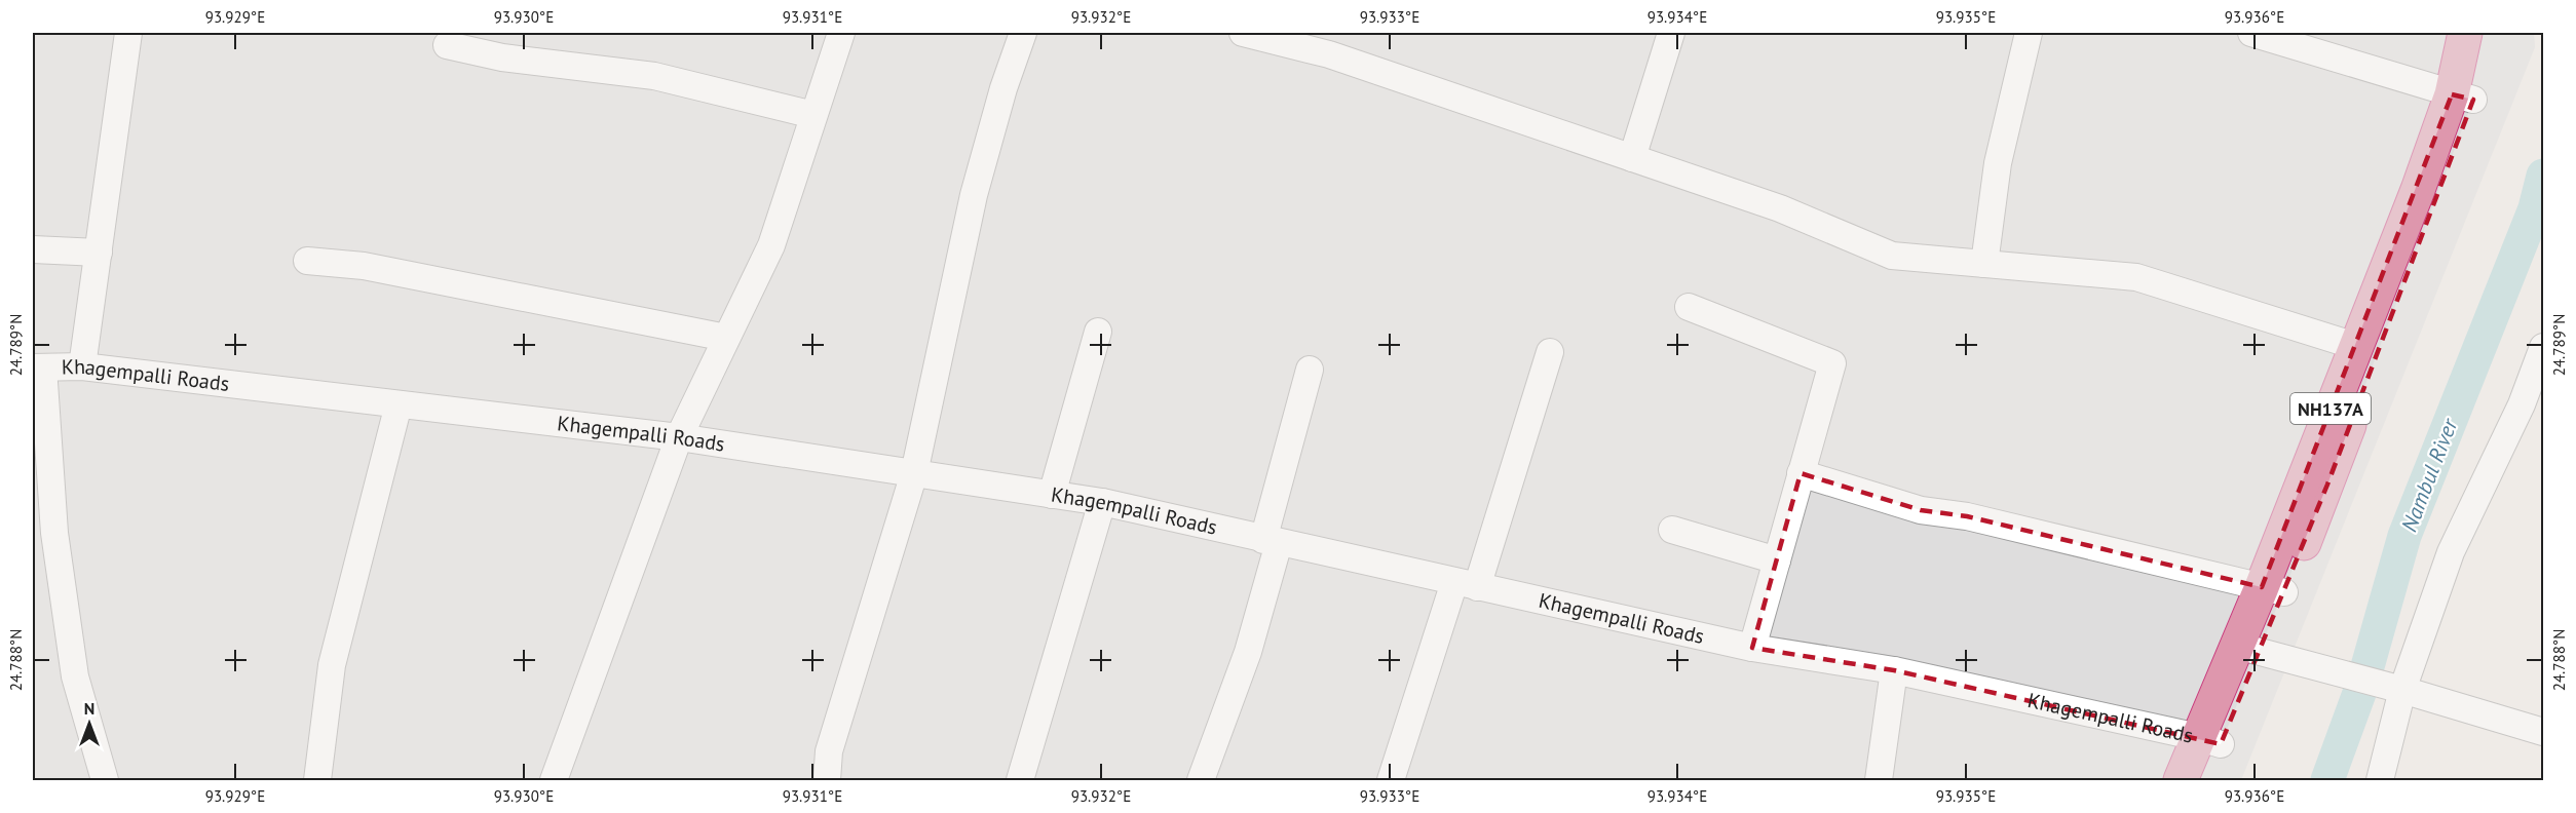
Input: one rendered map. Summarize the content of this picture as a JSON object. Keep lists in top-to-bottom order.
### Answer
{
  "streets": {
    "highway": ["NH137A"],
    "street": ["Khagempalli Roads"]
  },
  "crossings": [
    ["Khagempalli Roads", "NH137A"]
  ],
  "water": ["Nambul River"],
  "north": "top",
  "coordinates": [
    "93.929°E",
    "93.930°E",
    "93.931°E",
    "93.932°E",
    "93.933°E",
    "93.934°E",
    "93.935°E",
    "93.936°E",
    "24.789°N",
    "24.788°N"
  ]
}
